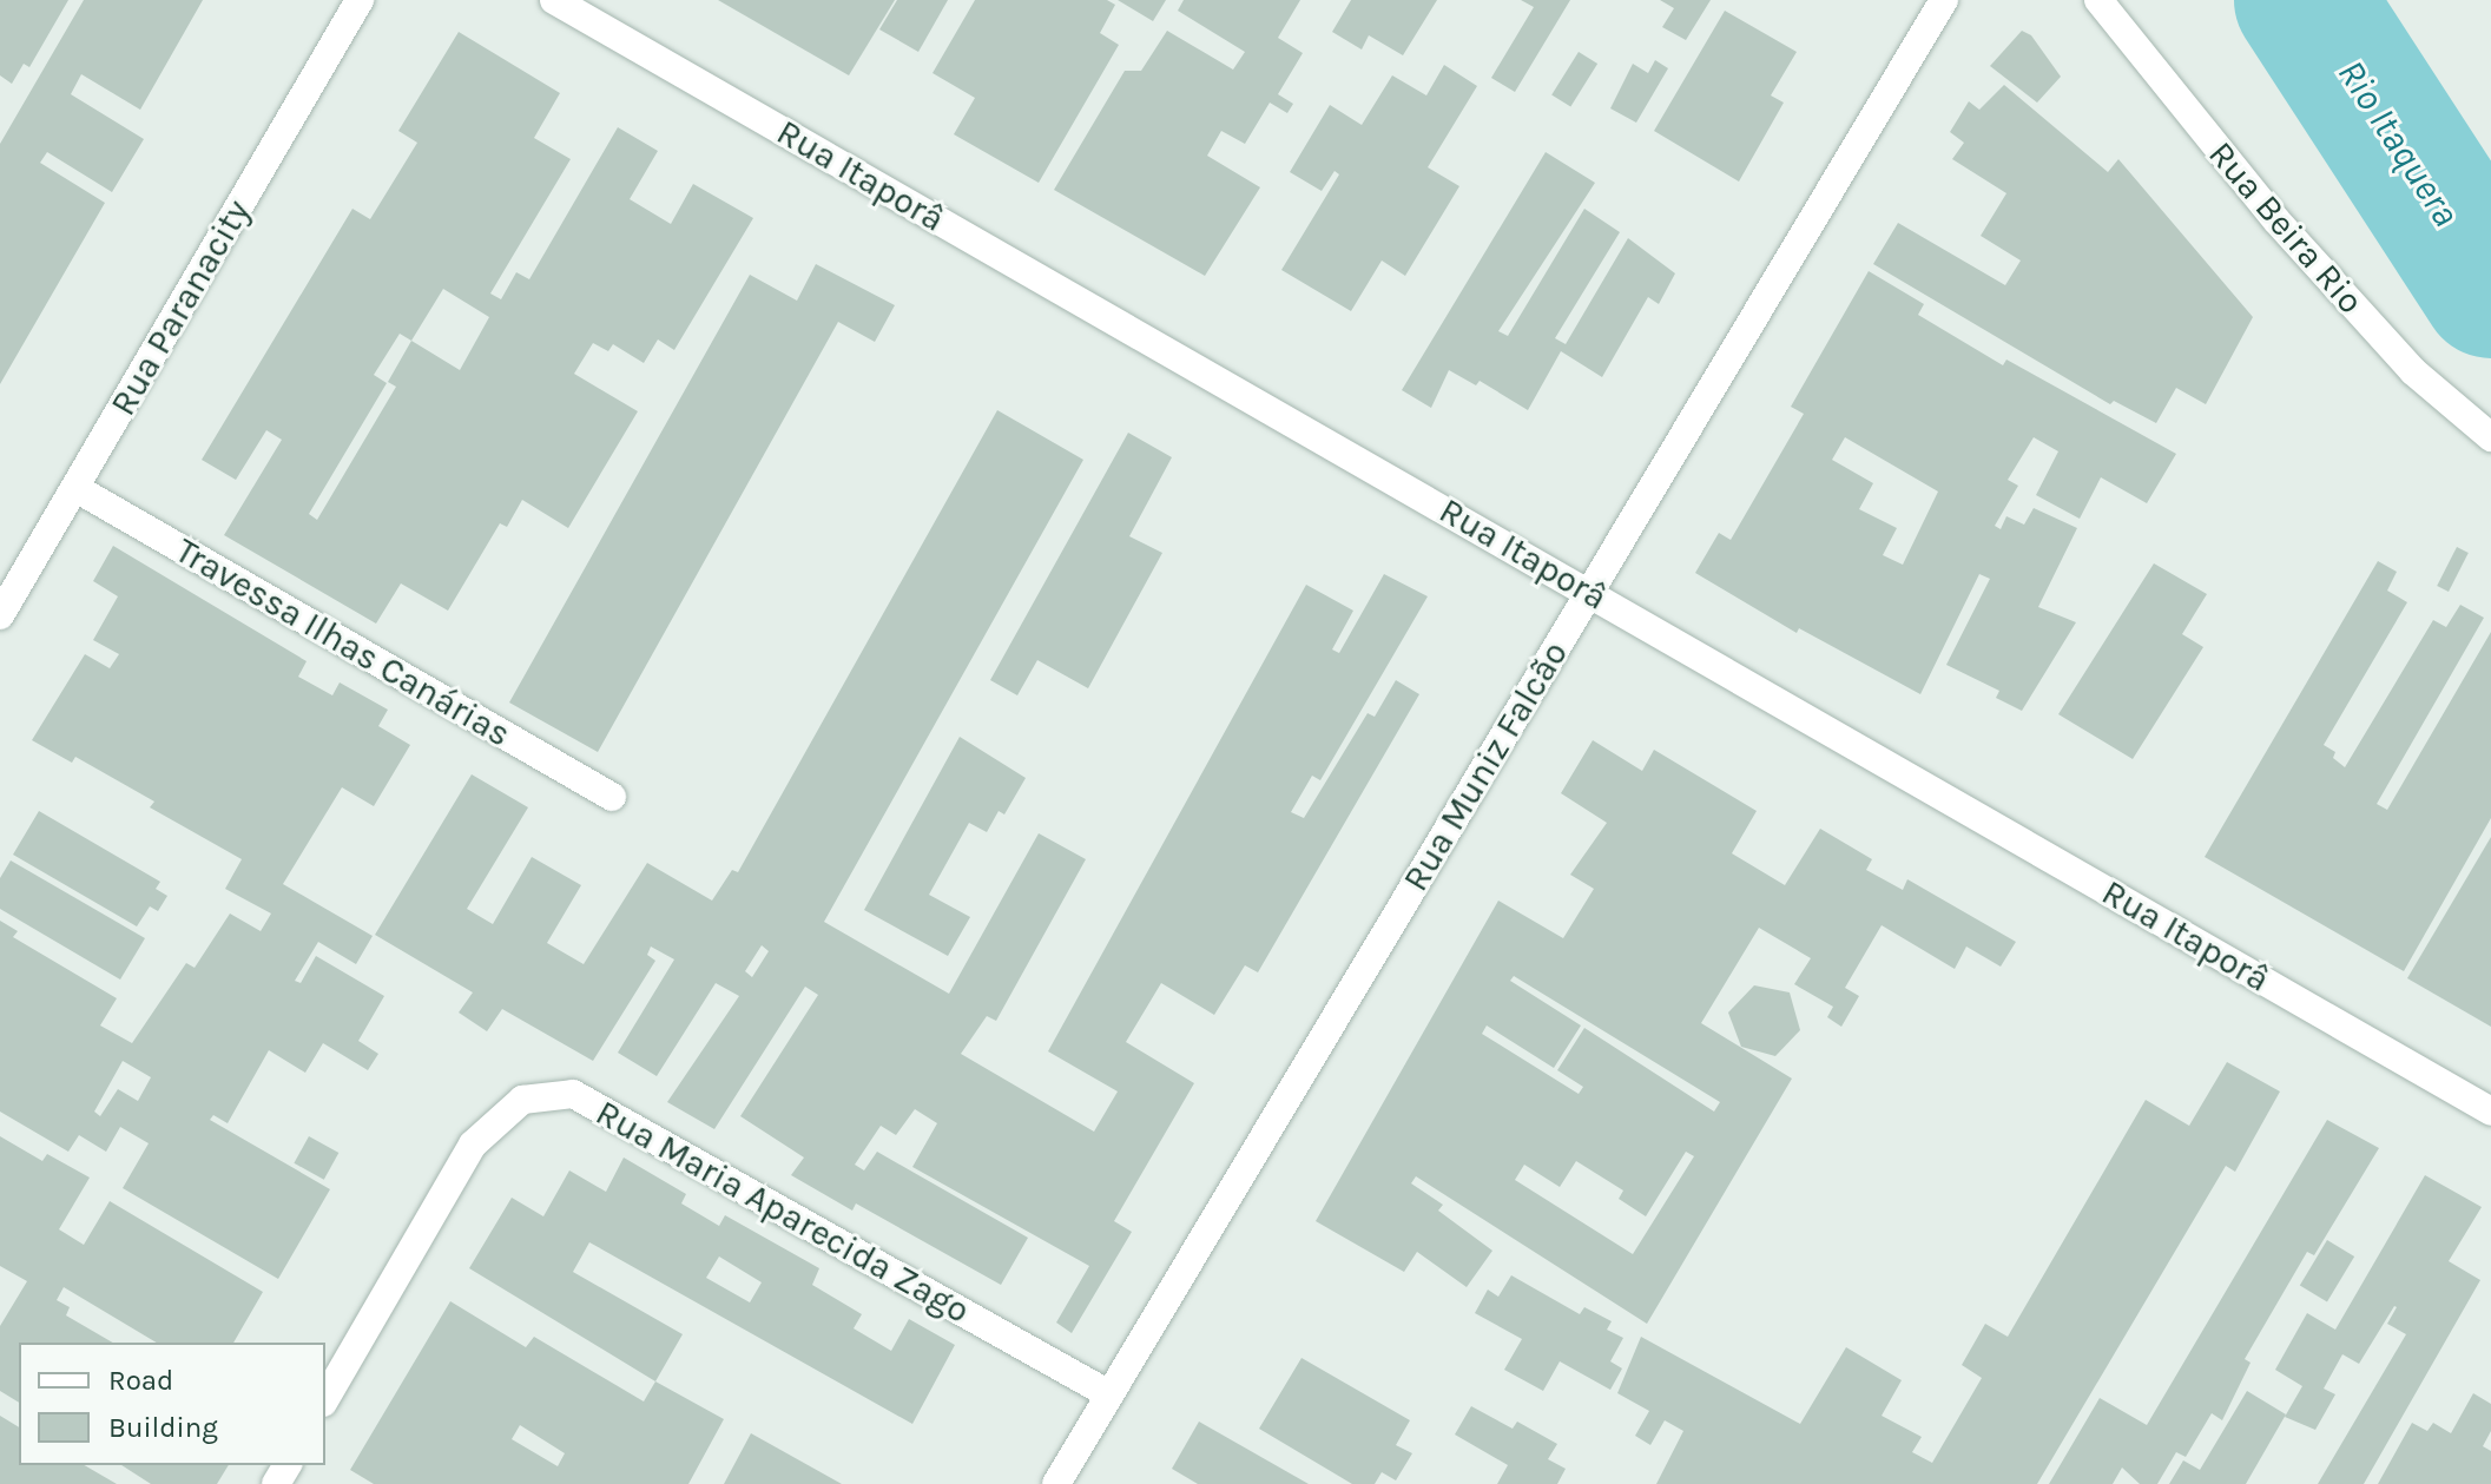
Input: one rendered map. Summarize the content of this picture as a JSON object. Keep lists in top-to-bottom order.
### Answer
{
  "streets": {
    "street": [
      "Rua Itaporâ",
      "Rua Beira Rio",
      "Rua Paranacity",
      "Travessa Ilhas Canárias",
      "Rua Muniz Falcão",
      "Rua Maria Aparecida Zago"
    ]
  },
  "crossings": [
    ["Rua Itaporâ", "Rua Muniz Falcão"],
    ["Rua Paranacity", "Travessa Ilhas Canárias"],
    ["Rua Muniz Falcão", "Rua Maria Aparecida Zago"]
  ],
  "water": ["Rio Itaquera"],
  "legend": ["Road", "Building"]
}
